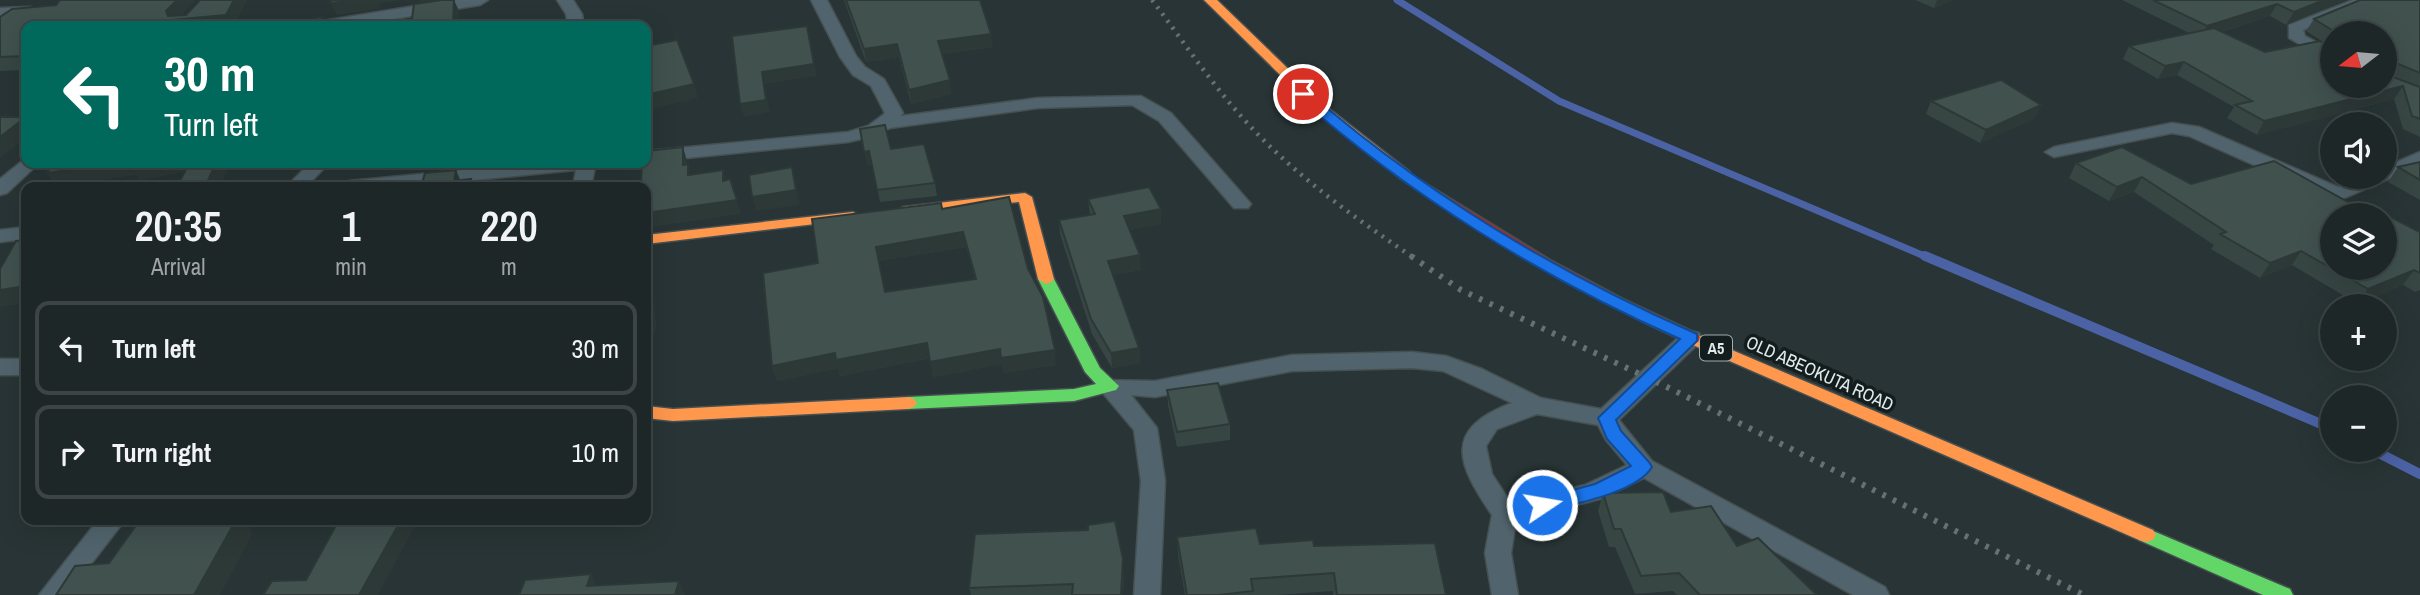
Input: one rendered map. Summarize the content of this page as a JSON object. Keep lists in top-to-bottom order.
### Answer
{
  "streets": {
    "main road": ["A5", "OLD ABEOKUTA ROAD"]
  },
  "north": "left",
  "page": {
    "map_buttons": ["+", "−"],
    "turn": ["30 m", "Turn left"],
    "eta": [
      "20:35",
      "Arrival",
      "1",
      "min",
      "220",
      "m"
    ],
    "list": [
      {
        "name": "Turn left",
        "value": "30 m"
      },
      {
        "name": "Turn right",
        "value": "10 m"
      }
    ]
  }
}
